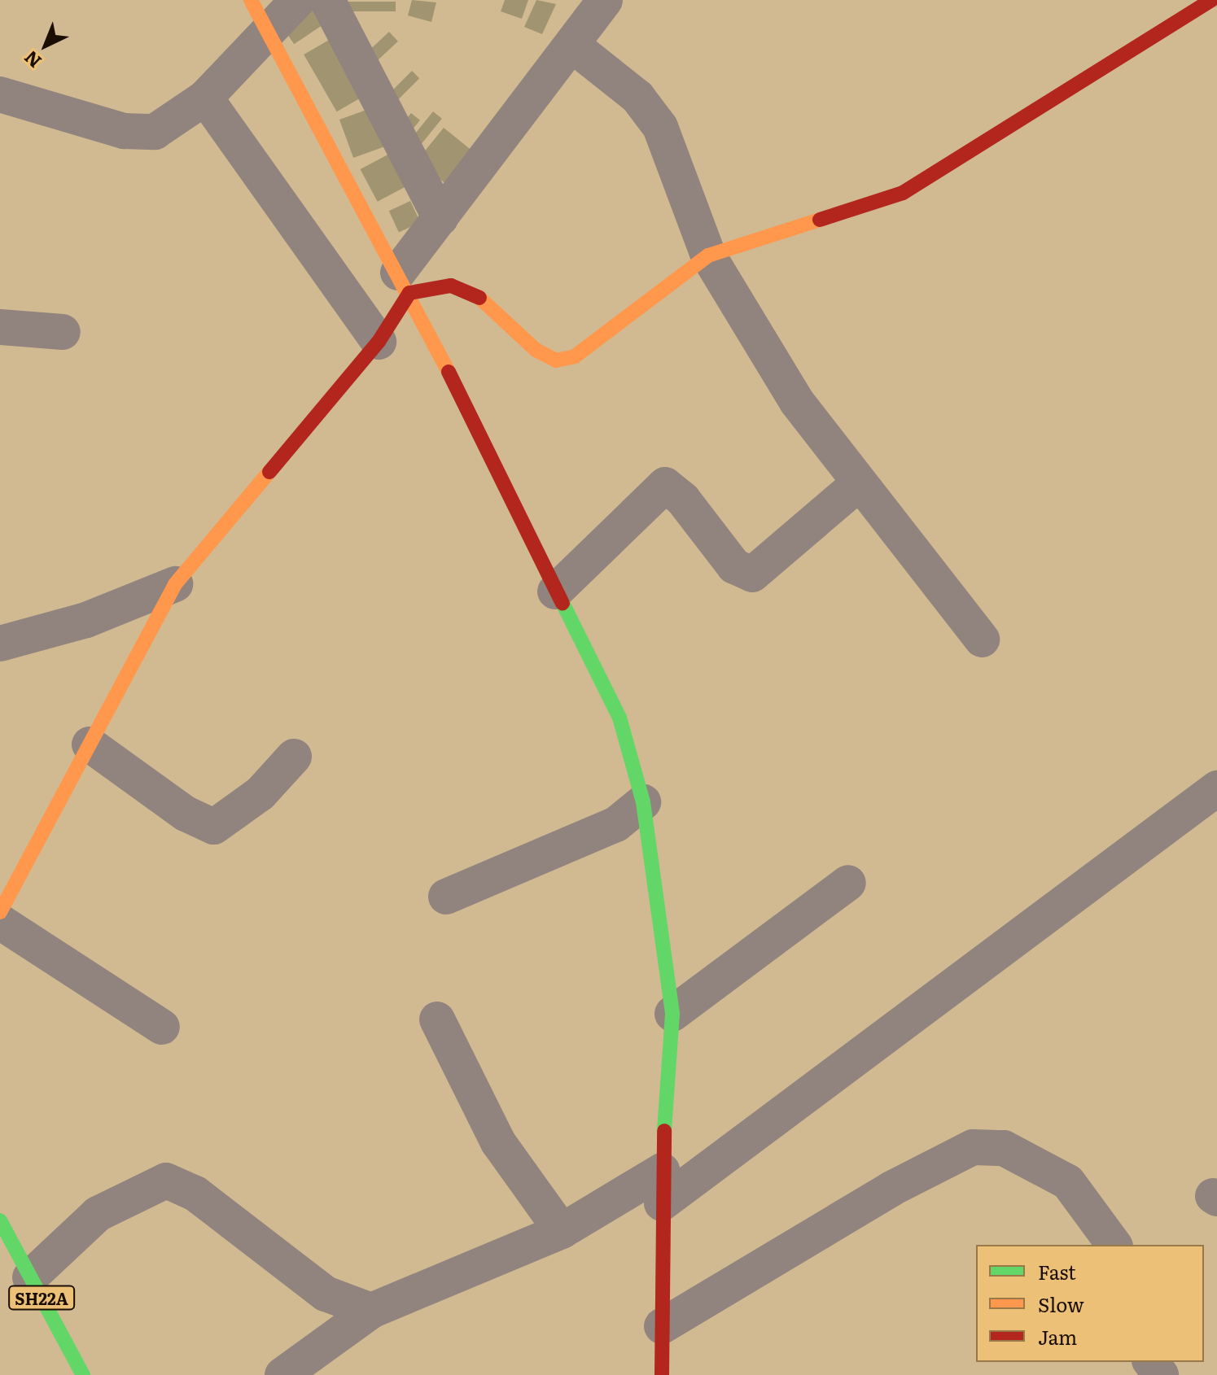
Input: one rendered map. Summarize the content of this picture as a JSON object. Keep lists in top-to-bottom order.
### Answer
{
  "streets": {
    "street": ["SH22A"]
  },
  "legend": ["Fast", "Slow", "Jam"],
  "north": "bottom left"
}
